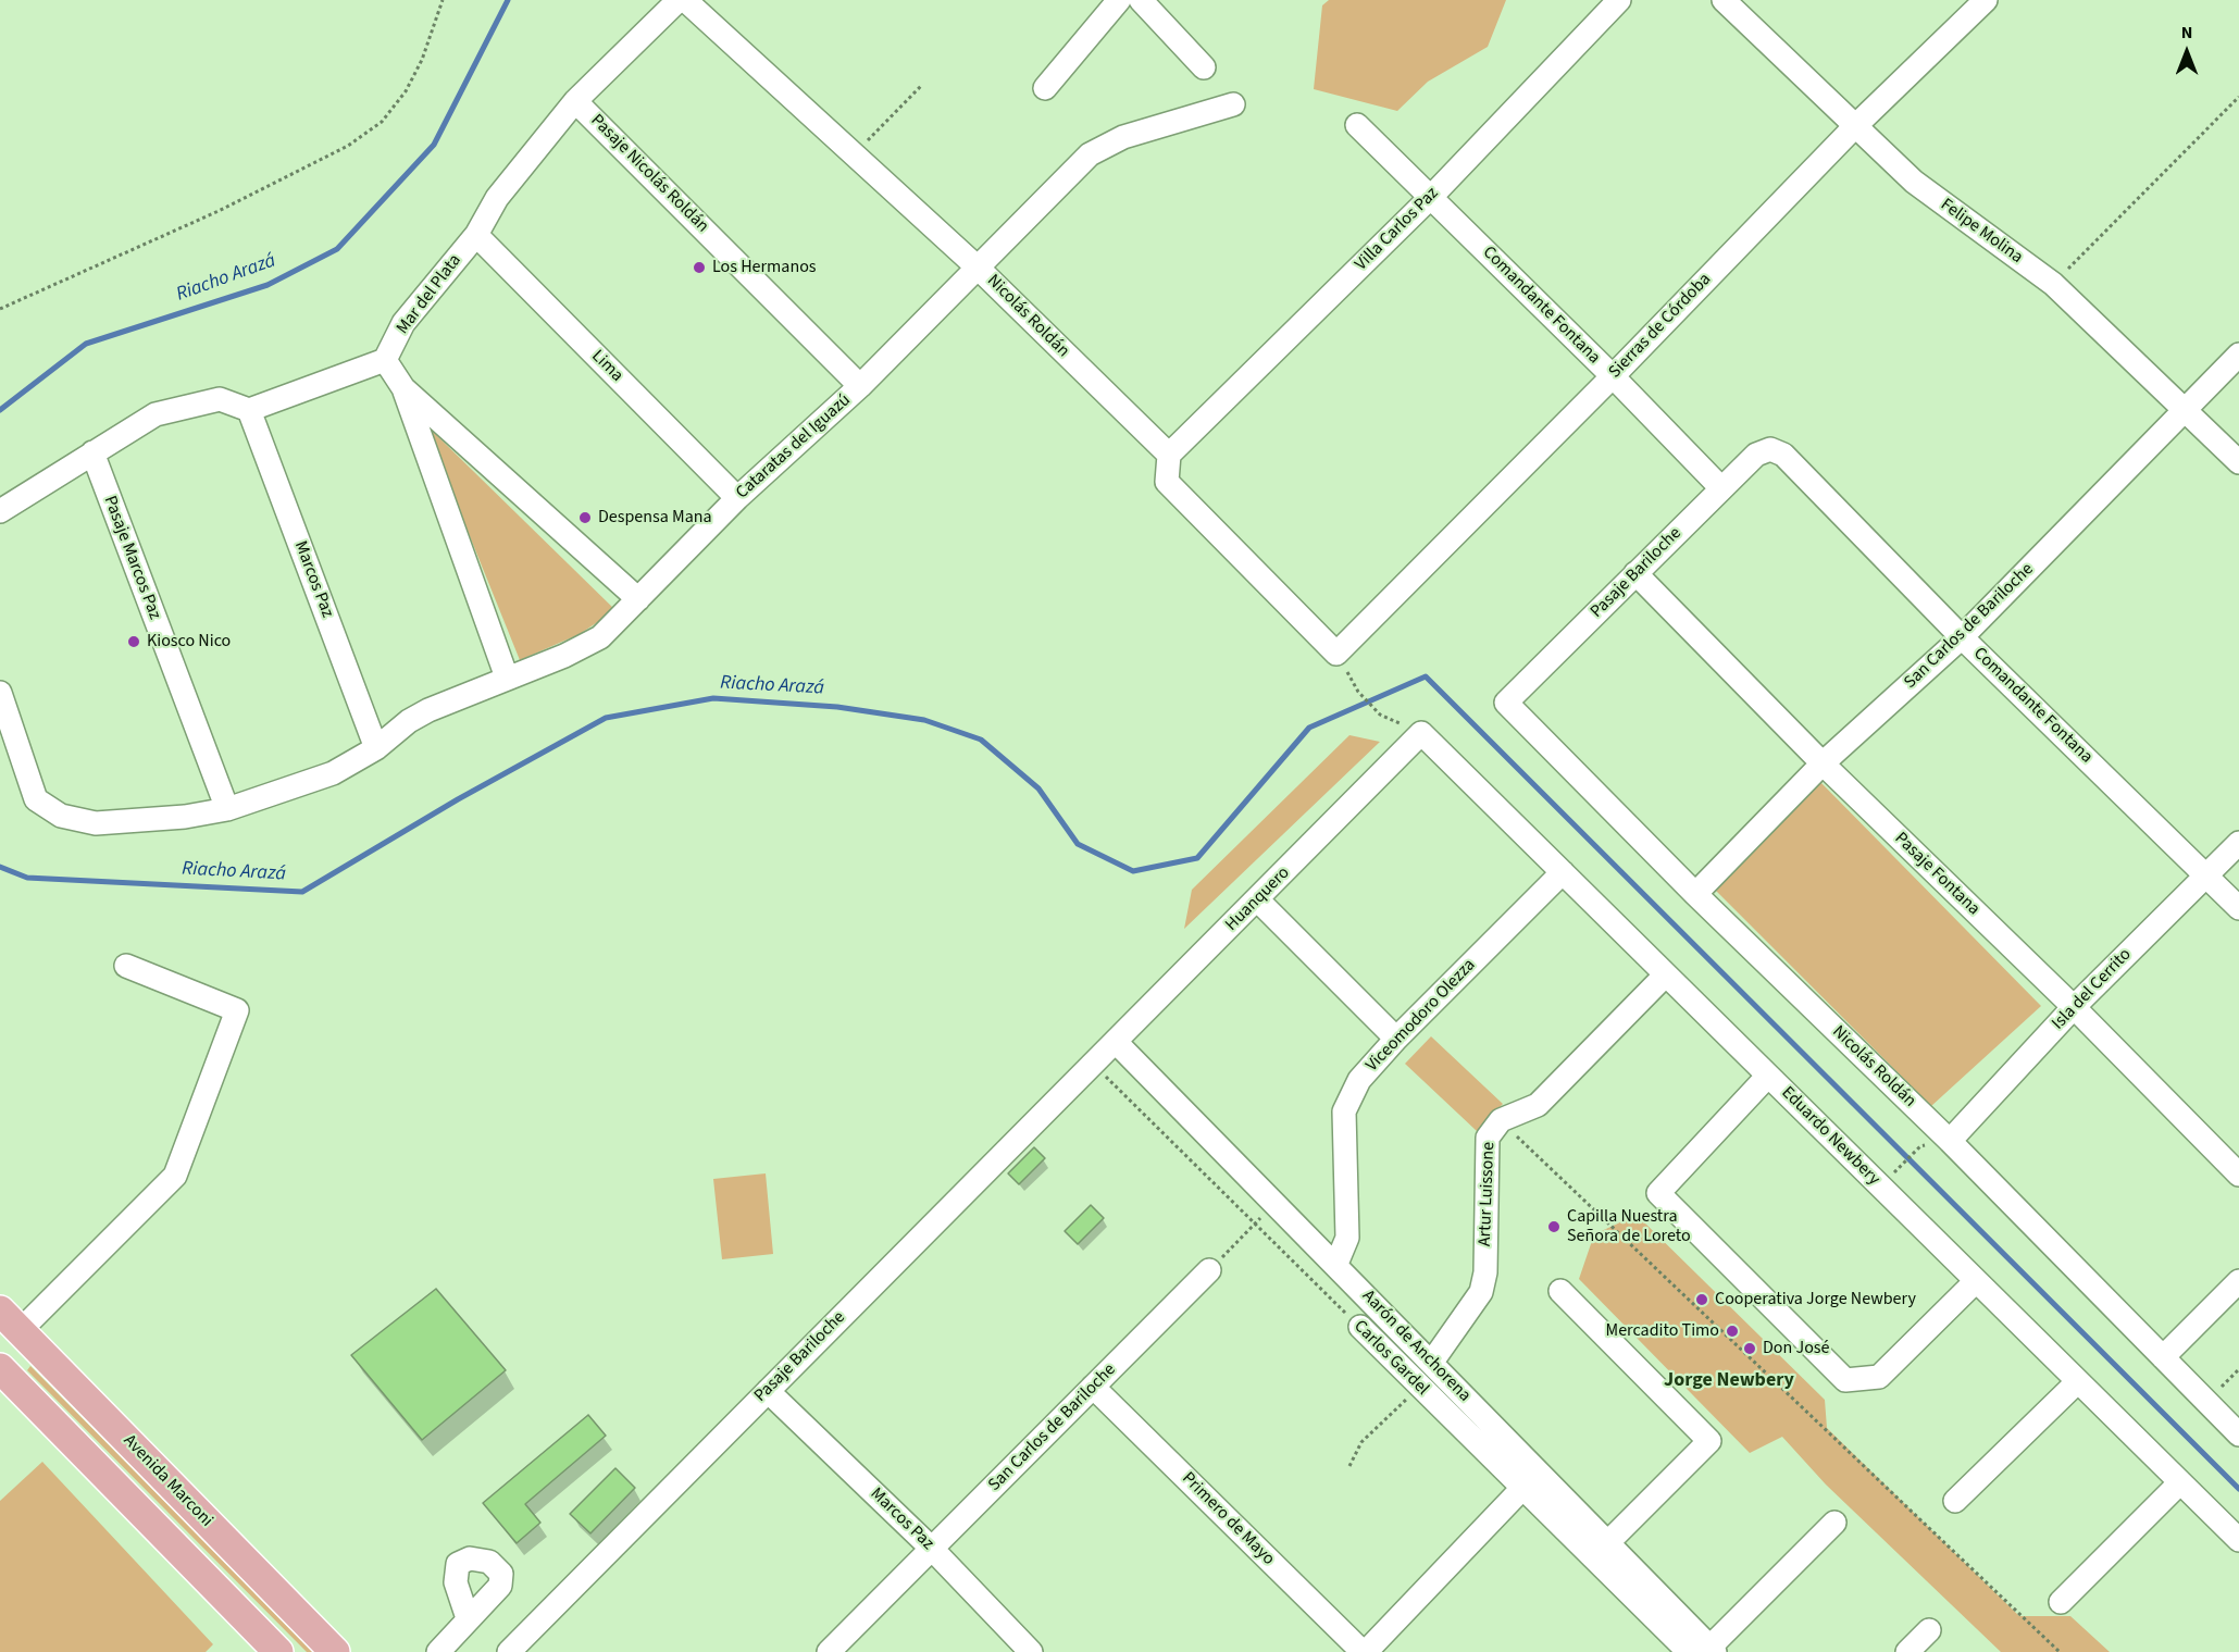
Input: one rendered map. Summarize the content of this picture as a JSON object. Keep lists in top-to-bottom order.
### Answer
{
  "streets": {
    "main road": ["Avenida Marconi"],
    "street": [
      "Pasaje Nicolás Roldán",
      "Villa Carlos Paz",
      "Felipe Molina",
      "Mar del Plata",
      "Comandante Fontana",
      "Nicolás Roldán",
      "Sierras de Córdoba",
      "Lima",
      "Cataratas del Iguazú",
      "Pasaje Marcos Paz",
      "Pasaje Bariloche",
      "Marcos Paz",
      "San Carlos de Bariloche",
      "Pasaje Fontana",
      "Huanquero",
      "Isla del Cerrito",
      "Viceomodoro Olezza",
      "Eduardo Newbery",
      "Artur Luissone",
      "Aarón de Anchorena",
      "Carlos Gardel",
      "Primero de Mayo"
    ]
  },
  "crossings": [
    ["Pasaje Nicolás Roldán", "Mar del Plata"],
    ["Pasaje Nicolás Roldán", "Cataratas del Iguazú"],
    ["Villa Carlos Paz", "Comandante Fontana"],
    ["Villa Carlos Paz", "Nicolás Roldán"],
    ["Villa Carlos Paz", "Sierras de Córdoba"],
    ["Felipe Molina", "Sierras de Córdoba"],
    ["Felipe Molina", "San Carlos de Bariloche"],
    ["Mar del Plata", "Lima"],
    ["Comandante Fontana", "Sierras de Córdoba"],
    ["Comandante Fontana", "Pasaje Bariloche"],
    ["Comandante Fontana", "San Carlos de Bariloche"],
    ["Comandante Fontana", "Isla del Cerrito"],
    ["Nicolás Roldán", "Sierras de Córdoba"],
    ["Nicolás Roldán", "Cataratas del Iguazú"],
    ["Nicolás Roldán", "Pasaje Bariloche"],
    ["Nicolás Roldán", "San Carlos de Bariloche"],
    ["Nicolás Roldán", "Isla del Cerrito"],
    ["Lima", "Cataratas del Iguazú"],
    ["Cataratas del Iguazú", "Pasaje Marcos Paz"],
    ["Cataratas del Iguazú", "Marcos Paz"],
    ["Pasaje Bariloche", "Marcos Paz"],
    ["Pasaje Bariloche", "Pasaje Fontana"],
    ["Pasaje Bariloche", "Huanquero"],
    ["Pasaje Bariloche", "Carlos Gardel"],
    ["Marcos Paz", "San Carlos de Bariloche"],
    ["San Carlos de Bariloche", "Pasaje Fontana"],
    ["San Carlos de Bariloche", "Primero de Mayo"],
    ["Pasaje Fontana", "Isla del Cerrito"],
    ["Huanquero", "Eduardo Newbery"],
    ["Huanquero", "Aarón de Anchorena"],
    ["Huanquero", "Carlos Gardel"],
    ["Viceomodoro Olezza", "Eduardo Newbery"],
    ["Viceomodoro Olezza", "Aarón de Anchorena"],
    ["Eduardo Newbery", "Artur Luissone"],
    ["Artur Luissone", "Aarón de Anchorena"],
    ["Aarón de Anchorena", "Carlos Gardel"]
  ],
  "districts": ["Jorge Newbery"],
  "water": ["Riacho Arazá"],
  "places": [
    "Los Hermanos",
    "Despensa Mana",
    "Kiosco Nico",
    "Capilla Nuestra Señora de Loreto",
    "Cooperativa Jorge Newbery",
    "Mercadito Timo",
    "Don José"
  ],
  "north": "top"
}
